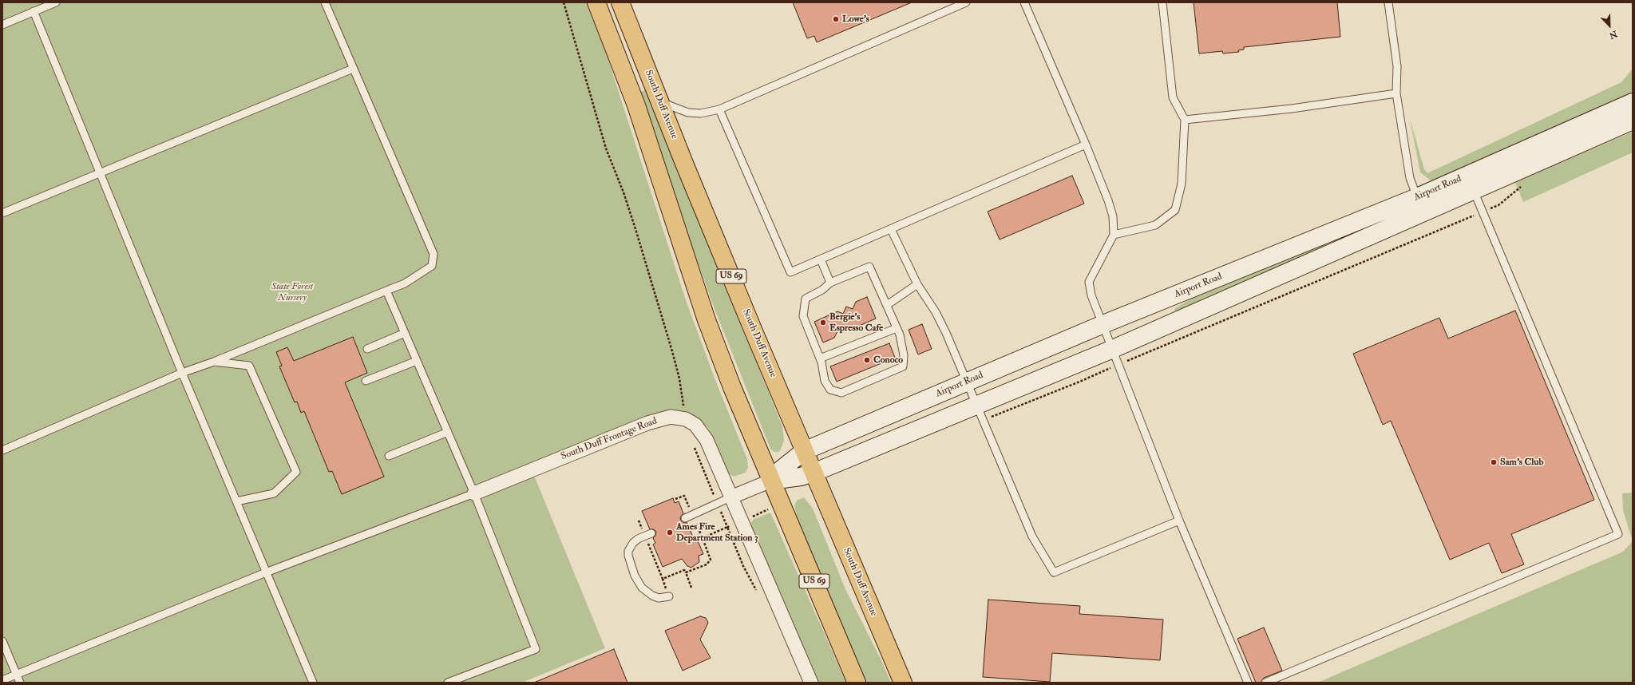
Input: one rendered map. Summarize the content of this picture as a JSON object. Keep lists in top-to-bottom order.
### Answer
{
  "streets": {
    "main road": ["South Duff Avenue", "Airport Road", "US 69"],
    "street": ["South Duff Frontage Road"]
  },
  "crossings": [
    ["South Duff Avenue", "Airport Road"],
    ["Airport Road", "US 69"],
    ["Airport Road", "South Duff Frontage Road"]
  ],
  "parks": ["State Forest Nursery"],
  "places": [
    "Lowe's",
    "Bergie's Espresso Cafe",
    "Conoco",
    "Sam's Club",
    "Ames Fire Department Station 3"
  ],
  "north": "bottom right"
}
